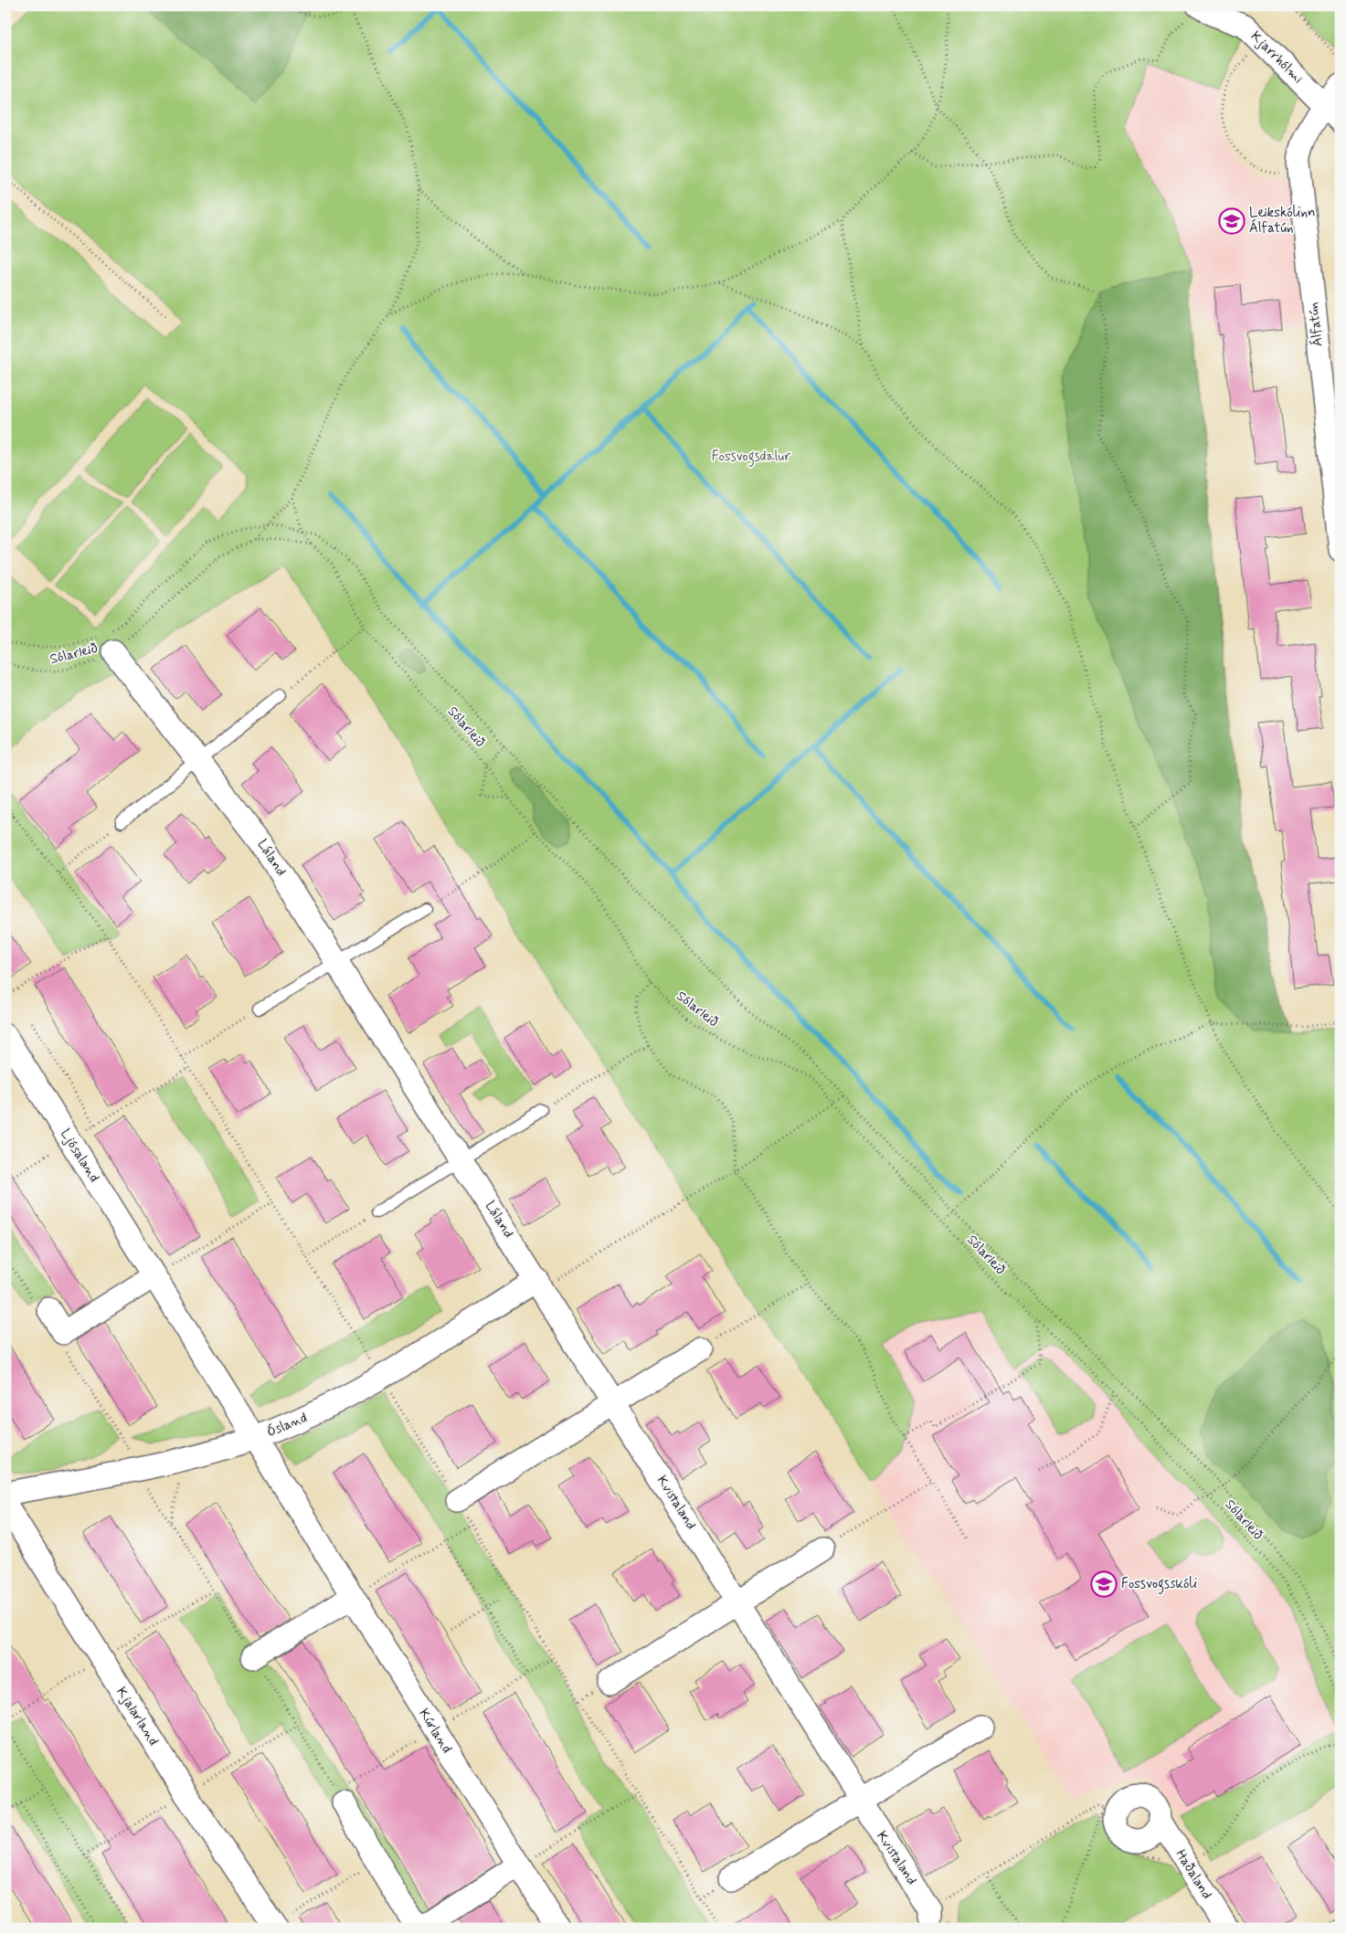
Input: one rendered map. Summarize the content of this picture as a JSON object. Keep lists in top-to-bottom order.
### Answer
{
  "streets": {
    "street": [
      "Kjarrhólmi",
      "Álfatún",
      "Láland",
      "Ljósaland",
      "Ósland",
      "Kvistaland",
      "Kjalarland",
      "Kúrland",
      "Haðaland"
    ],
    "path": ["Sólarleið"]
  },
  "crossings": [
    ["Kjarrhólmi", "Álfatún"],
    ["Sólarleið", "Láland"],
    ["Láland", "Ósland"],
    ["Láland", "Kvistaland"],
    ["Ljósaland", "Ósland"],
    ["Ljósaland", "Kúrland"],
    ["Ósland", "Kvistaland"],
    ["Ósland", "Kúrland"]
  ],
  "parks": ["Fossvogsdalur"],
  "places": {
    "school or university": ["Leikskólinn Álfatún", "Fossvogsskóli"]
  }
}
